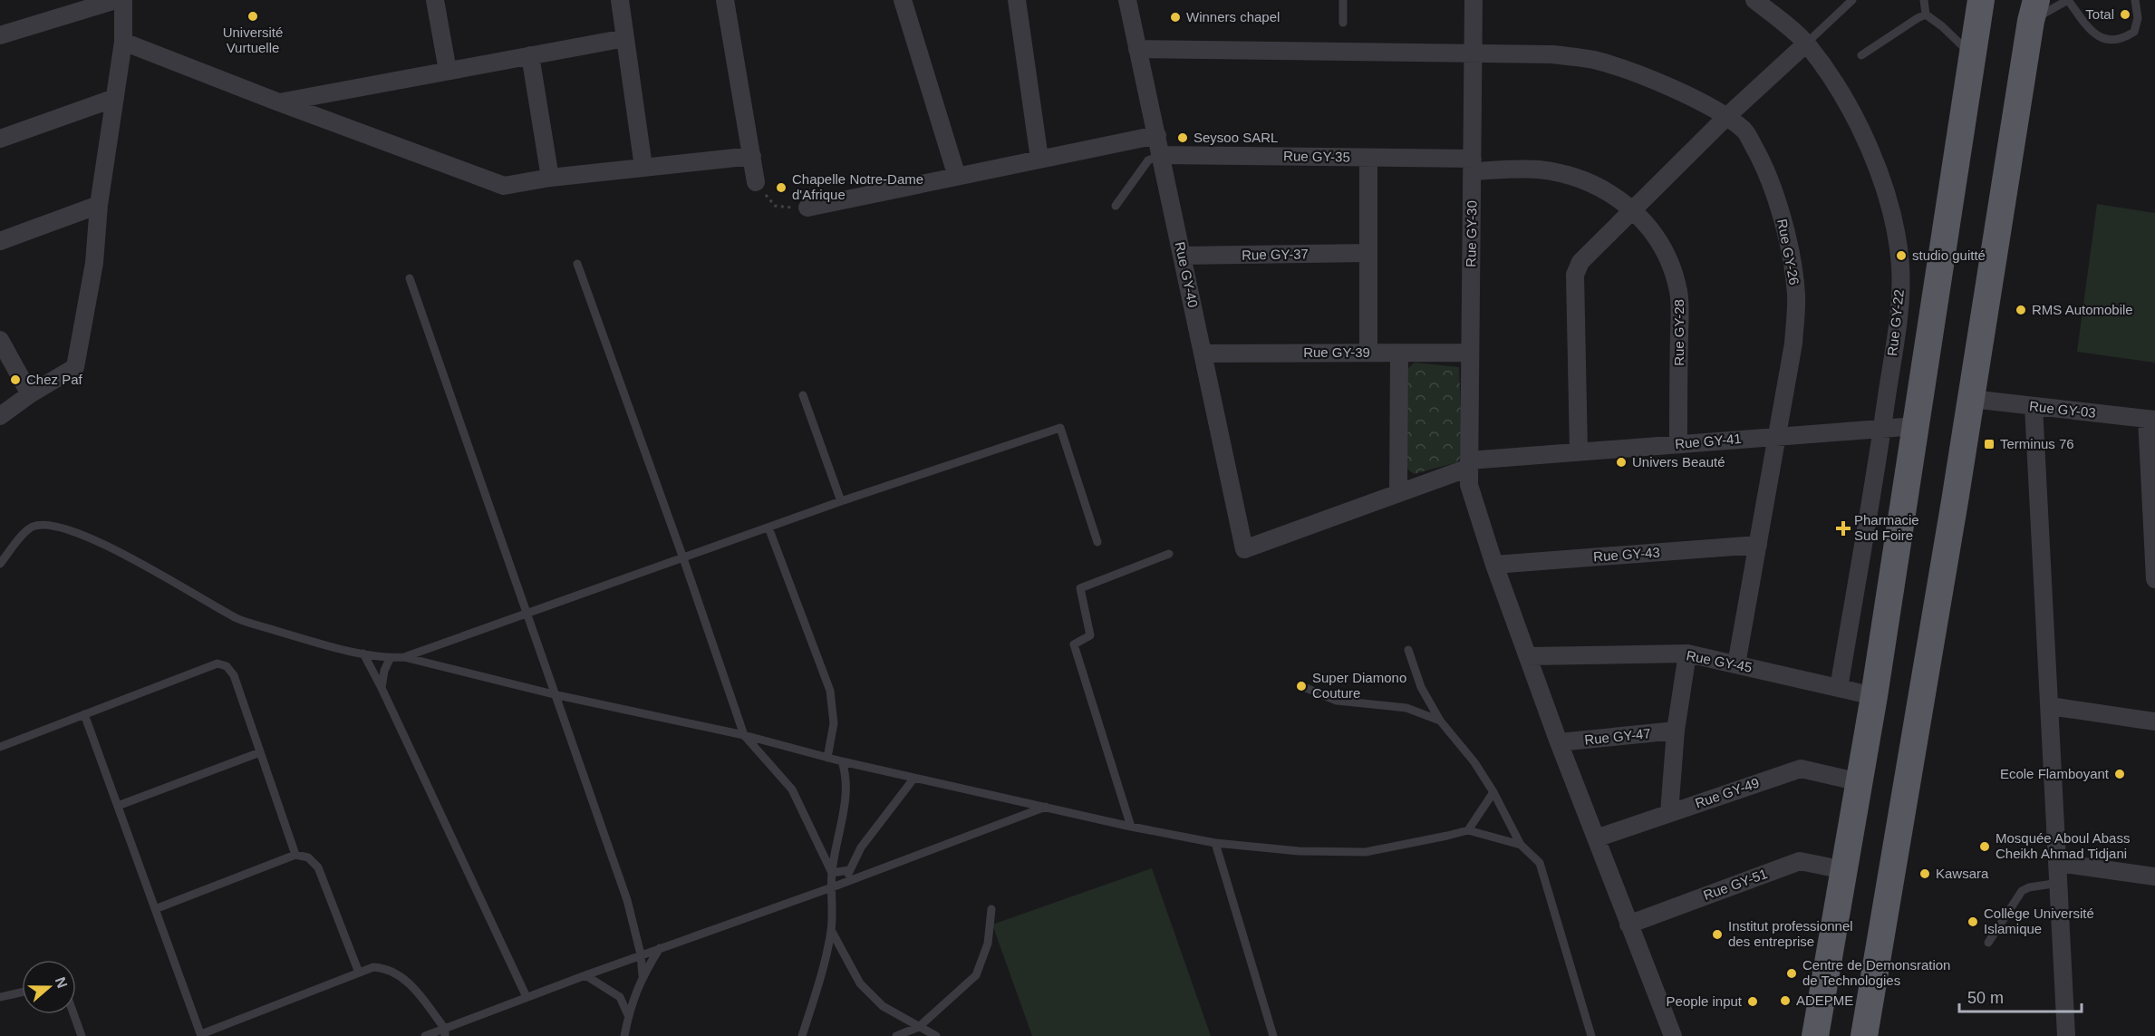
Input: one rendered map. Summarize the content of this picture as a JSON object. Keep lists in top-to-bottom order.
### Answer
{
  "streets": {
    "street": [
      "Rue GY-35",
      "Rue GY-30",
      "Rue GY-26",
      "Rue GY-37",
      "Rue GY-40",
      "Rue GY-22",
      "Rue GY-28",
      "Rue GY-39",
      "Rue GY-03",
      "Rue GY-41",
      "Rue GY-43",
      "Rue GY-45",
      "Rue GY-47",
      "Rue GY-49",
      "Rue GY-51"
    ]
  },
  "crossings": [
    ["Rue GY-35", "Rue GY-30"],
    ["Rue GY-35", "Rue GY-40"],
    ["Rue GY-35", "Rue GY-28"],
    ["Rue GY-30", "Rue GY-26"],
    ["Rue GY-30", "Rue GY-28"],
    ["Rue GY-30", "Rue GY-39"],
    ["Rue GY-30", "Rue GY-41"],
    ["Rue GY-30", "Rue GY-43"],
    ["Rue GY-30", "Rue GY-45"],
    ["Rue GY-30", "Rue GY-47"],
    ["Rue GY-30", "Rue GY-49"],
    ["Rue GY-30", "Rue GY-51"],
    ["Rue GY-26", "Rue GY-40"],
    ["Rue GY-26", "Rue GY-41"],
    ["Rue GY-26", "Rue GY-43"],
    ["Rue GY-26", "Rue GY-45"],
    ["Rue GY-37", "Rue GY-40"],
    ["Rue GY-40", "Rue GY-39"],
    ["Rue GY-40", "Rue GY-41"],
    ["Rue GY-22", "Rue GY-41"],
    ["Rue GY-22", "Rue GY-45"],
    ["Rue GY-28", "Rue GY-41"]
  ],
  "places": {
    "other": [
      "Total",
      "Université Vurtuelle",
      "Winners chapel",
      "Seysoo SARL",
      "Chapelle Notre-Dame d'Afrique",
      "studio guitté",
      "RMS Automobile",
      "Chez Paf",
      "Univers Beauté",
      "Super Diamono Couture",
      "Ecole Flamboyant",
      "Mosquée Aboul Abass Cheikh Ahmad Tidjani",
      "Kawsara",
      "Collège Université Islamique",
      "Institut professionnel des entreprise",
      "Centre de Demonsration de Technologies",
      "ADEPME",
      "People input"
    ],
    "transit": ["Terminus 76"],
    "health": ["Pharmacie Sud Foire"]
  },
  "scale_bar": "50 m",
  "north": "right"
}
